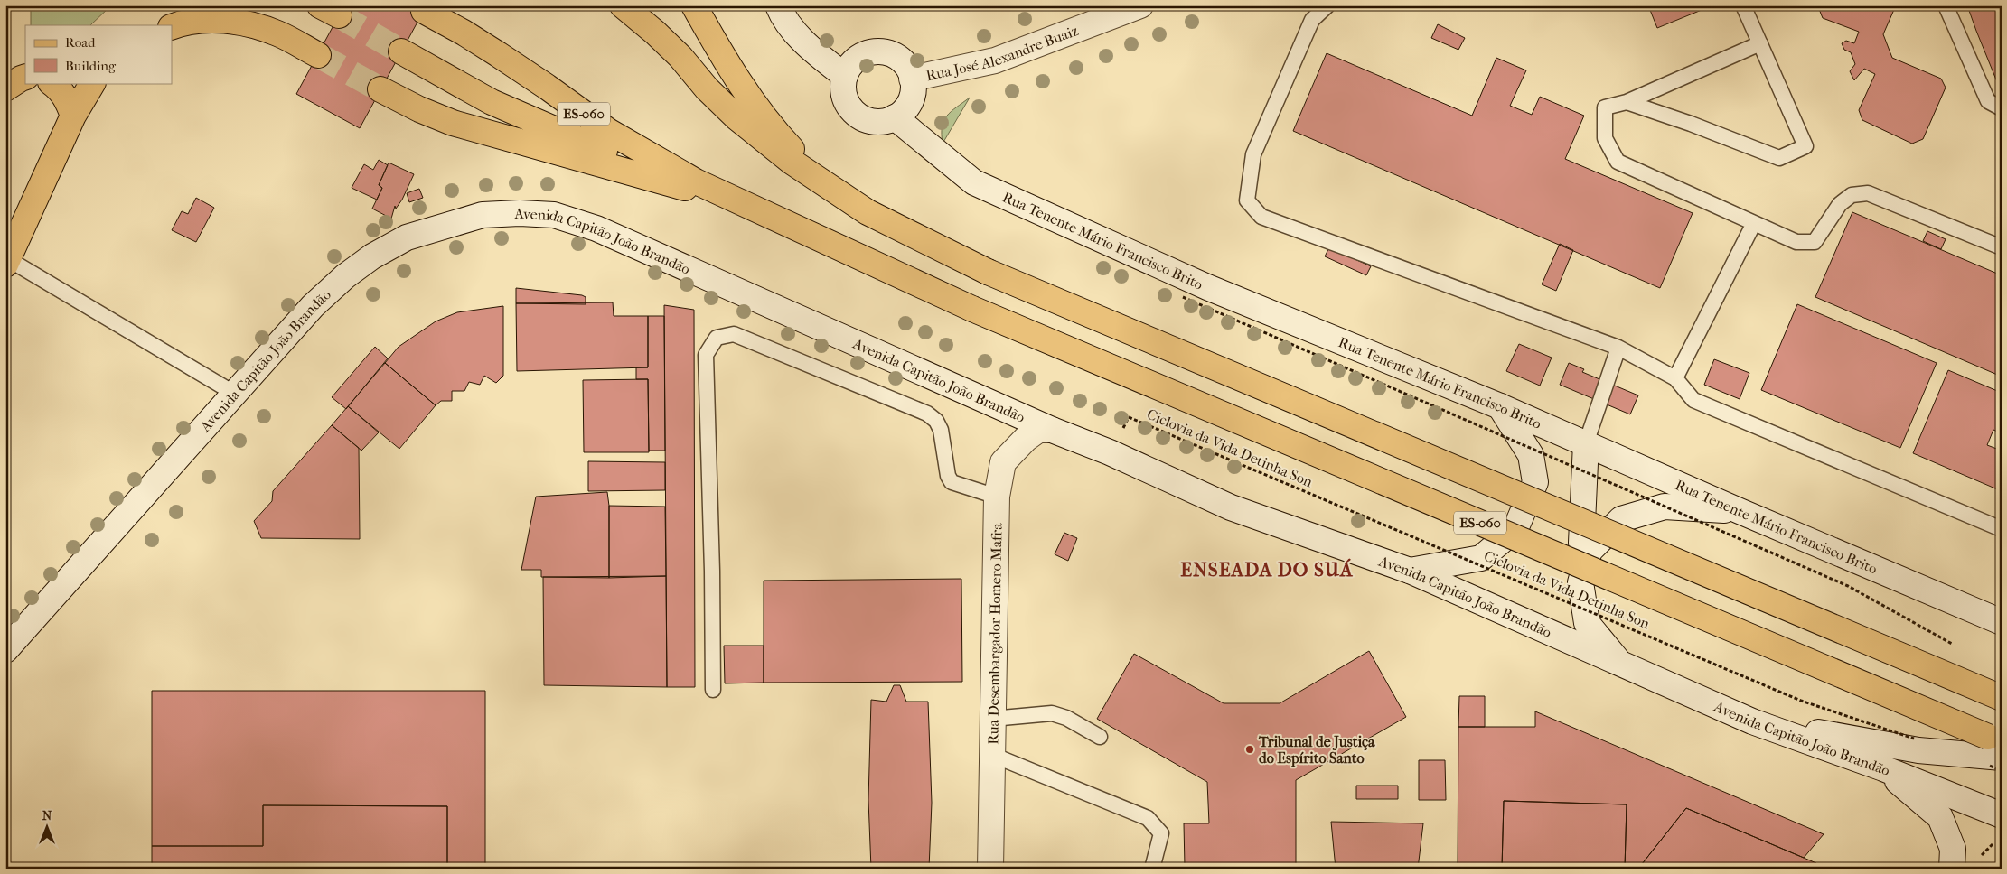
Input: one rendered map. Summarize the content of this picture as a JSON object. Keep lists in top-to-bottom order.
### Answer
{
  "streets": {
    "main road": ["ES-060"],
    "street": [
      "Rua José Alexandre Buaiz",
      "Rua Tenente Mário Francisco Brito",
      "Avenida Capitão João Brandão",
      "Rua Desembargador Homero Mafra"
    ],
    "path": ["Ciclovia da Vida Detinha Son"]
  },
  "crossings": [
    ["Rua José Alexandre Buaiz", "Rua Tenente Mário Francisco Brito"],
    ["Avenida Capitão João Brandão", "Rua Desembargador Homero Mafra"]
  ],
  "districts": ["ENSEADA DO SUÁ"],
  "places": ["Tribunal de Justiça do Espírito Santo"],
  "legend": ["Road", "Building"],
  "north": "top"
}
